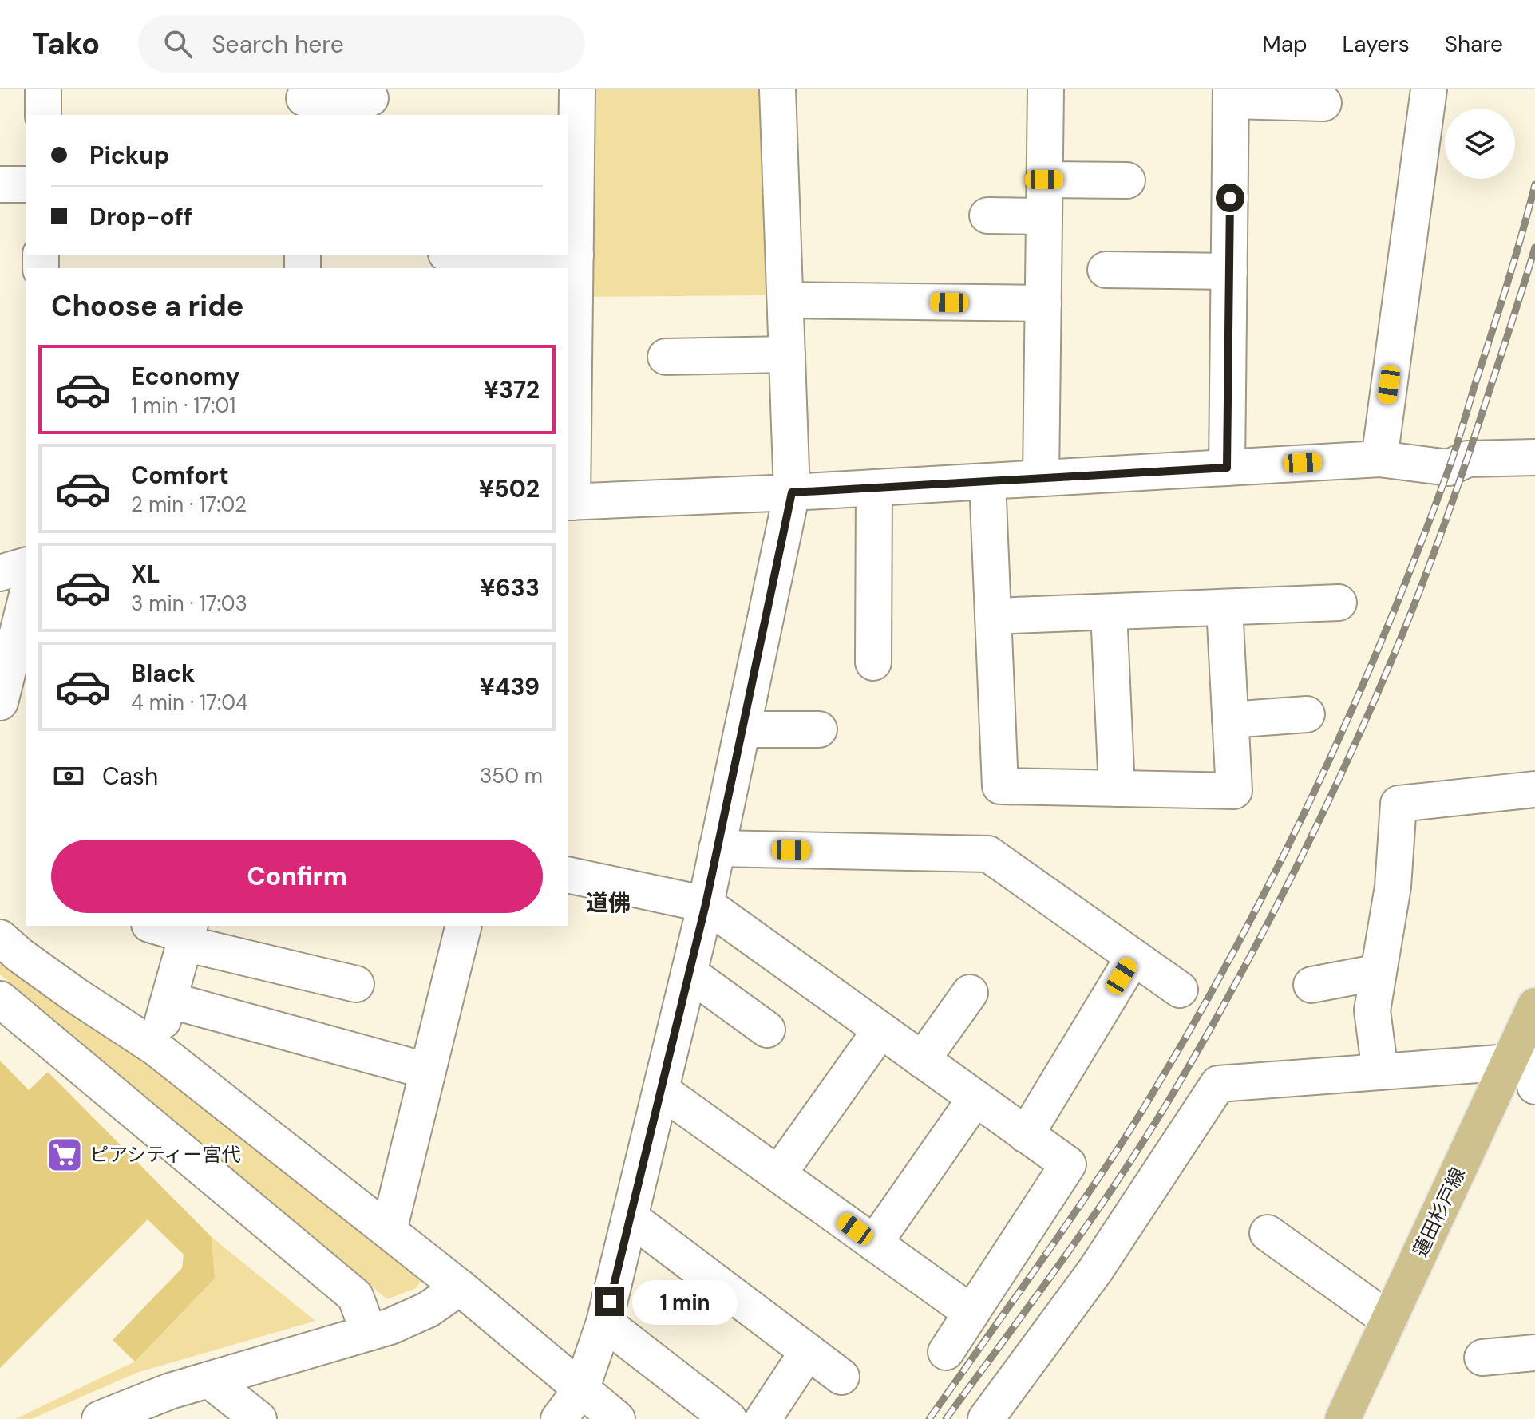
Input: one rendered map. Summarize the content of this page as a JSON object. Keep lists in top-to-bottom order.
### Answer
{
  "streets": {
    "main road": ["蓮田杉戸線"]
  },
  "districts": ["道佛"],
  "places": {
    "supermarket": ["ピアシティー宮代"]
  },
  "page": {
    "header": "Tako",
    "search": "Search here",
    "nav": ["Map", "Layers", "Share"],
    "banner": ["Pickup", "Drop-off"],
    "heading": "Choose a ride",
    "list": [
      {
        "name": "Economy",
        "note": "1 min · 17:01",
        "value": "¥372"
      },
      {
        "name": "Comfort",
        "note": "2 min · 17:02",
        "value": "¥502"
      },
      {
        "name": "XL",
        "note": "3 min · 17:03",
        "value": "¥633"
      },
      {
        "name": "Black",
        "note": "4 min · 17:04",
        "value": "¥439"
      }
    ],
    "pay": ["Cash", "350 m"],
    "buttons": "Confirm",
    "bubble": "1 min"
  }
}
